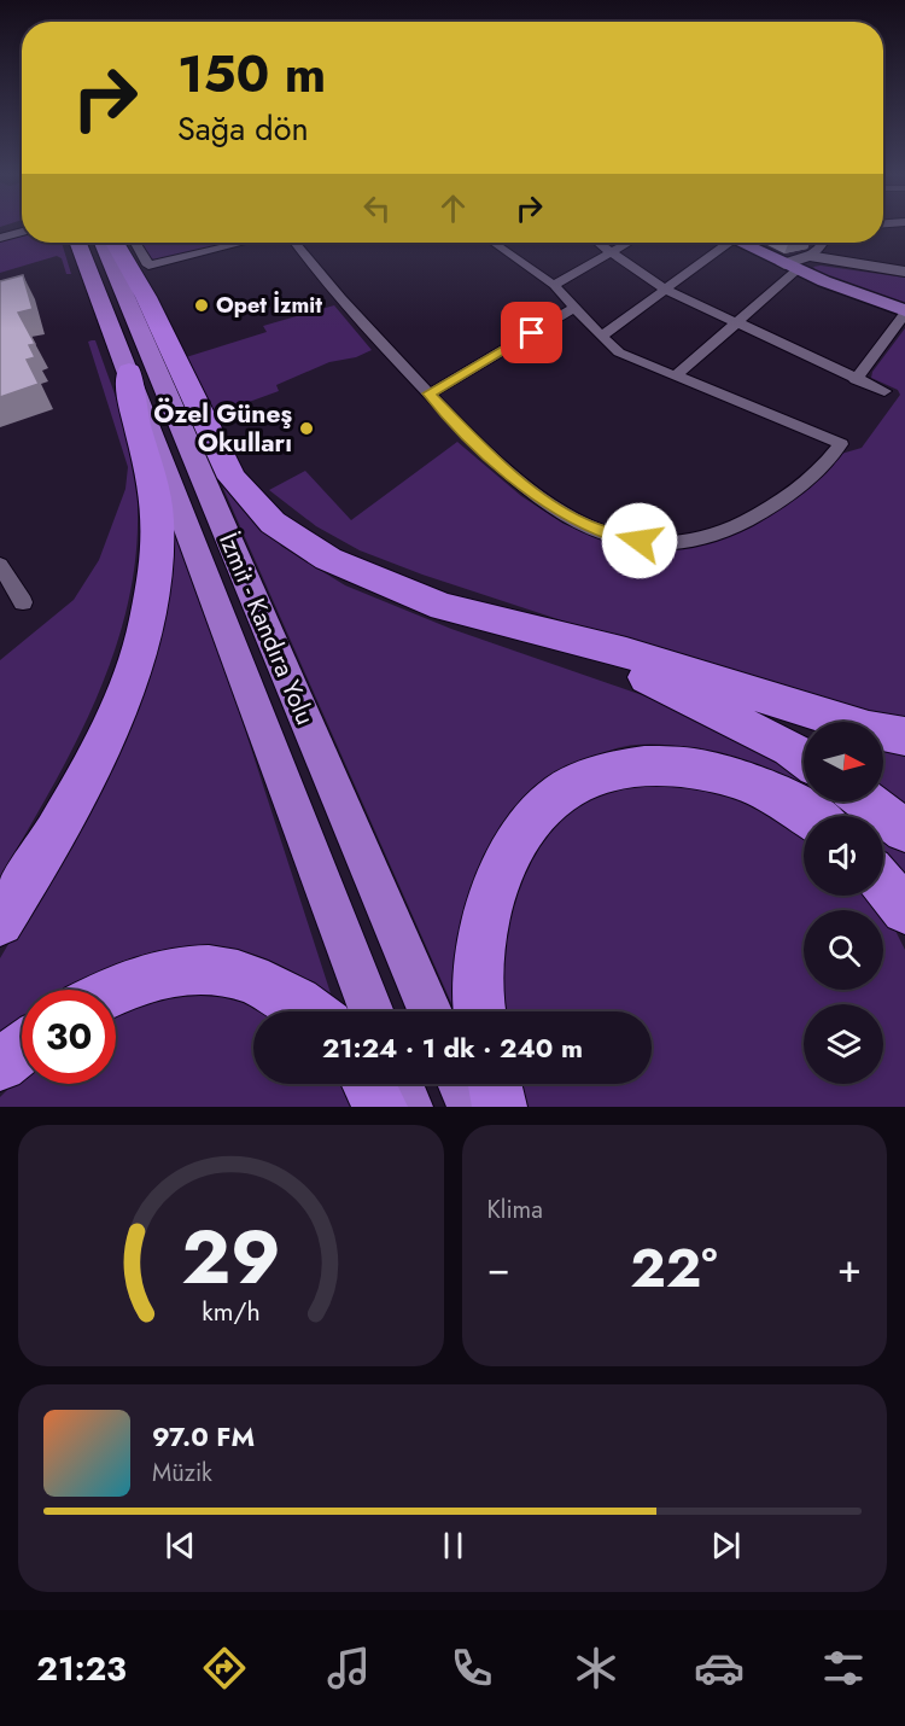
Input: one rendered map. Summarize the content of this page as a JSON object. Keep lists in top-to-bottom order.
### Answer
{
  "streets": {
    "highway": ["İzmit - Kandıra Yolu"]
  },
  "places": ["Opet İzmit", "Özel Güneş Okulları"],
  "north": "right",
  "page": {
    "turn": ["150 m", "Sağa dön"],
    "limit": "30",
    "trip": "21:24 · 1 dk · 240 m",
    "tile": "Klima",
    "heat": ["−", "22°", "+"],
    "song": ["97.0 FM", "Müzik"],
    "tabs": "21:23",
    "gauge": ["29", "km/h"]
  }
}
